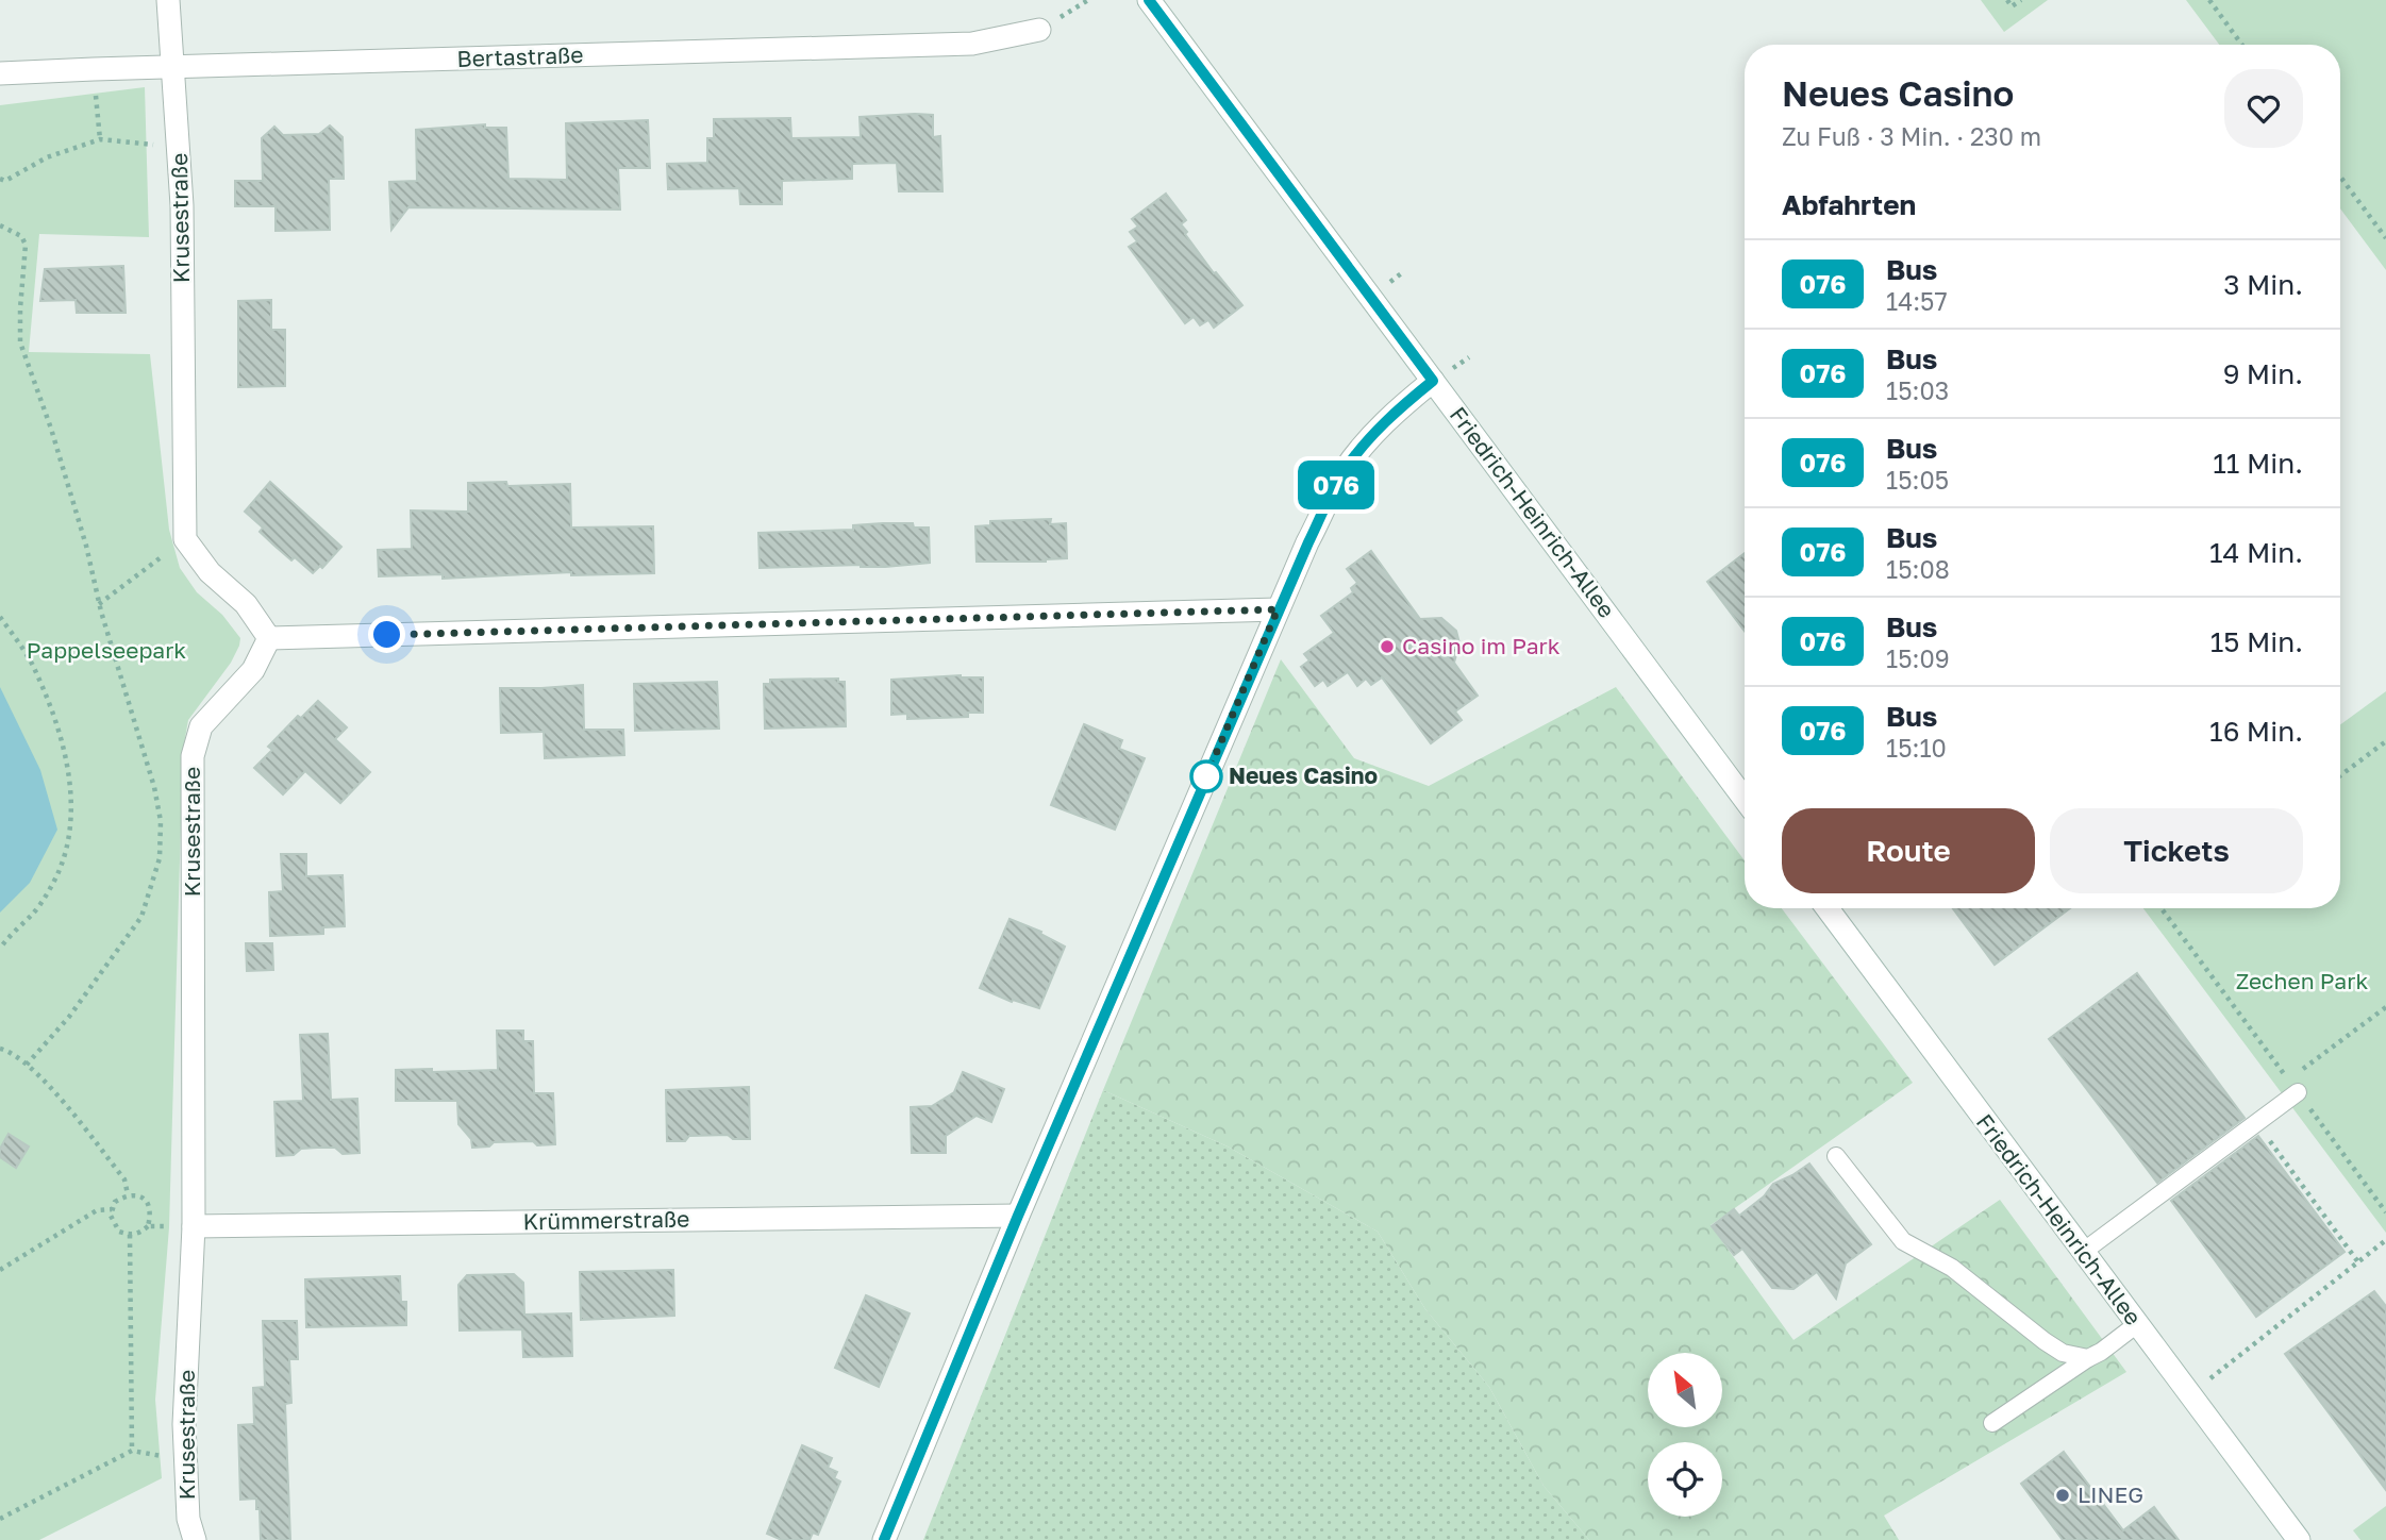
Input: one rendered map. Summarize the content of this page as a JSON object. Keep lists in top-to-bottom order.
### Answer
{
  "streets": {
    "street": [
      "Bertastraße",
      "Krusestraße",
      "Friedrich-Heinrich-Allee",
      "Krümmerstraße"
    ]
  },
  "crossings": [
    ["Bertastraße", "Krusestraße"],
    ["Krusestraße", "Krümmerstraße"]
  ],
  "parks": ["Pappelseepark", "Zechen Park"],
  "places": ["Casino im Park", "Neues Casino", "LINEG"],
  "lines": ["bus line 076"],
  "north": "top left",
  "page": {
    "on_map": "076",
    "heading": [
      ["Neues Casino", "Zu Fuß · 3 Min. · 230 m"],
      "Abfahrten"
    ],
    "list": [
      {
        "mark": "076",
        "name": "Bus",
        "note": "14:57",
        "value": "3 Min."
      },
      {
        "mark": "076",
        "name": "Bus",
        "note": "15:03",
        "value": "9 Min."
      },
      {
        "mark": "076",
        "name": "Bus",
        "note": "15:05",
        "value": "11 Min."
      },
      {
        "mark": "076",
        "name": "Bus",
        "note": "15:08",
        "value": "14 Min."
      },
      {
        "mark": "076",
        "name": "Bus",
        "note": "15:09",
        "value": "15 Min."
      },
      {
        "mark": "076",
        "name": "Bus",
        "note": "15:10",
        "value": "16 Min."
      }
    ],
    "buttons": ["Route", "Tickets"]
  }
}
